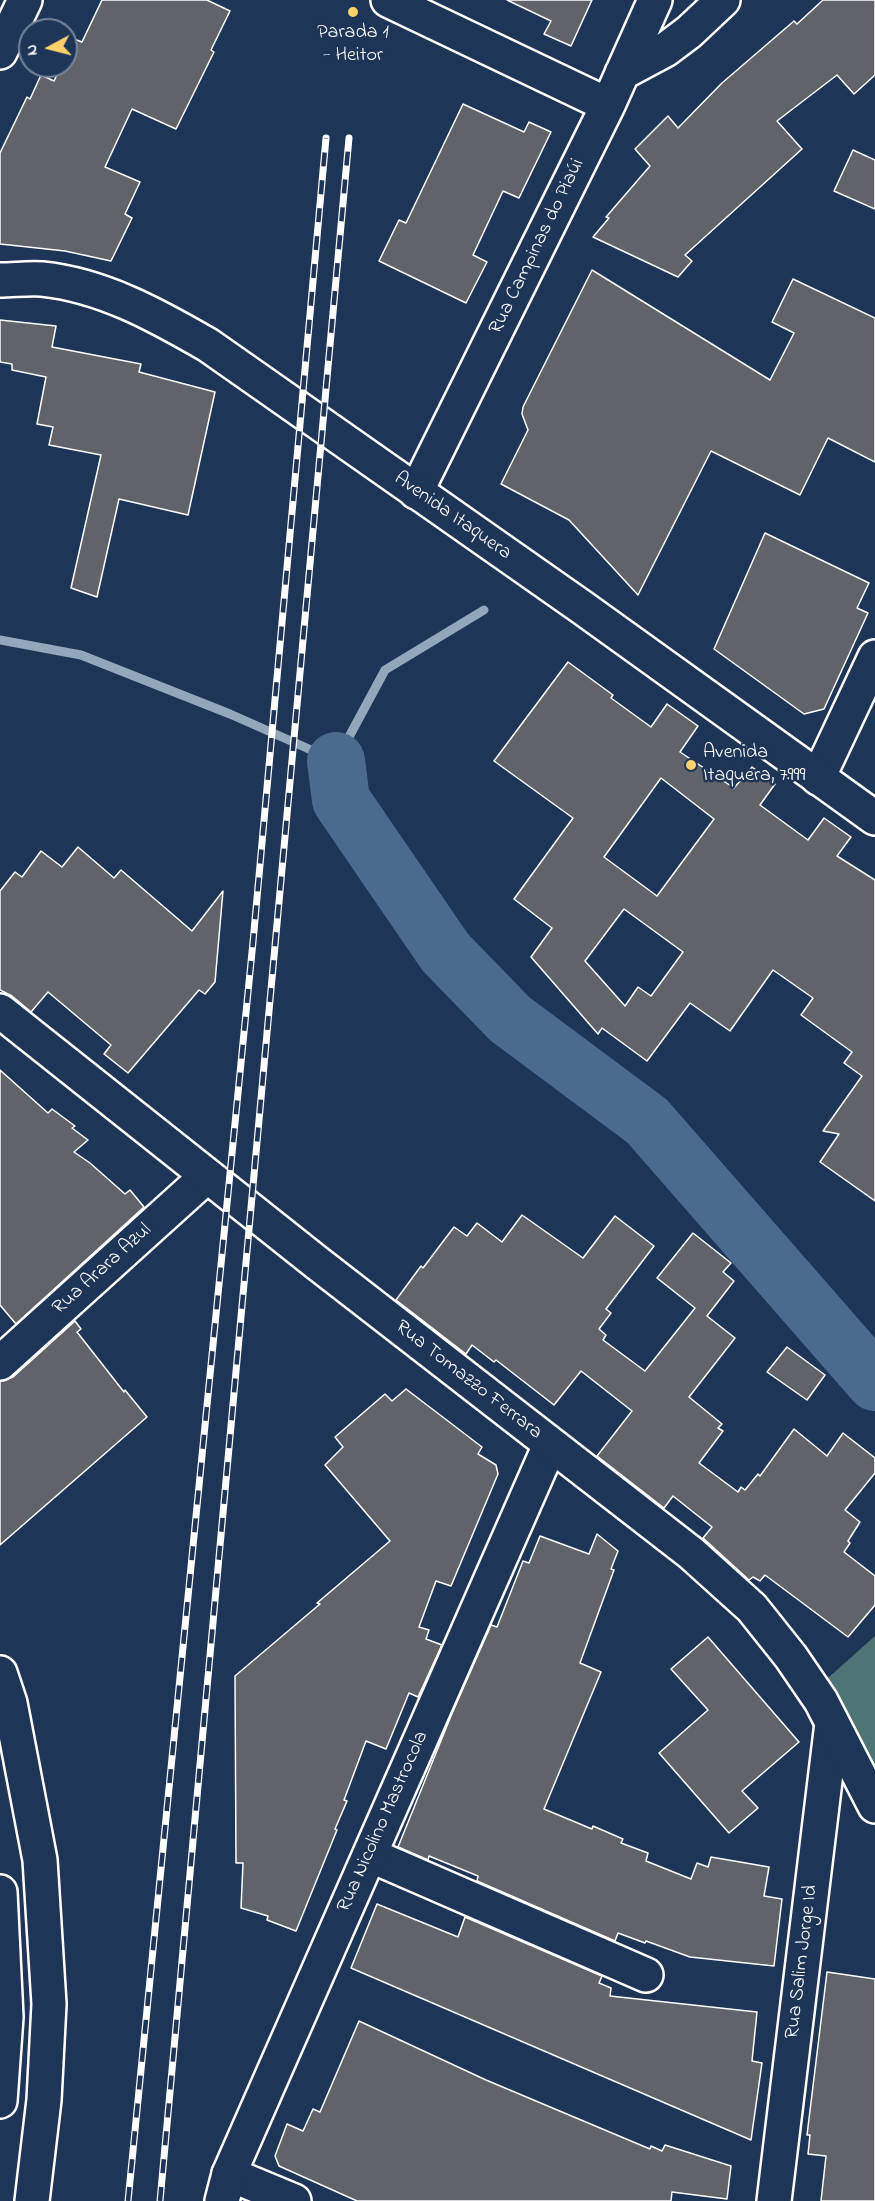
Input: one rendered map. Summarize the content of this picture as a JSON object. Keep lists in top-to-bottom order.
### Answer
{
  "streets": {
    "main road": [
      "Rua Campinas do Piaúi",
      "Avenida Itaquera",
      "Rua Arara Azul",
      "Rua Tomazzo Ferrara",
      "Rua Nicolino Mastrocola",
      "Rua Salim Jorge Id"
    ]
  },
  "crossings": [
    ["Rua Campinas do Piaúi", "Avenida Itaquera"],
    ["Rua Arara Azul", "Rua Tomazzo Ferrara"],
    ["Rua Tomazzo Ferrara", "Rua Nicolino Mastrocola"],
    ["Rua Tomazzo Ferrara", "Rua Salim Jorge Id"]
  ],
  "places": ["Parada 1 - Heitor", "Avenida Itaquera, 7999"],
  "north": "left"
}
